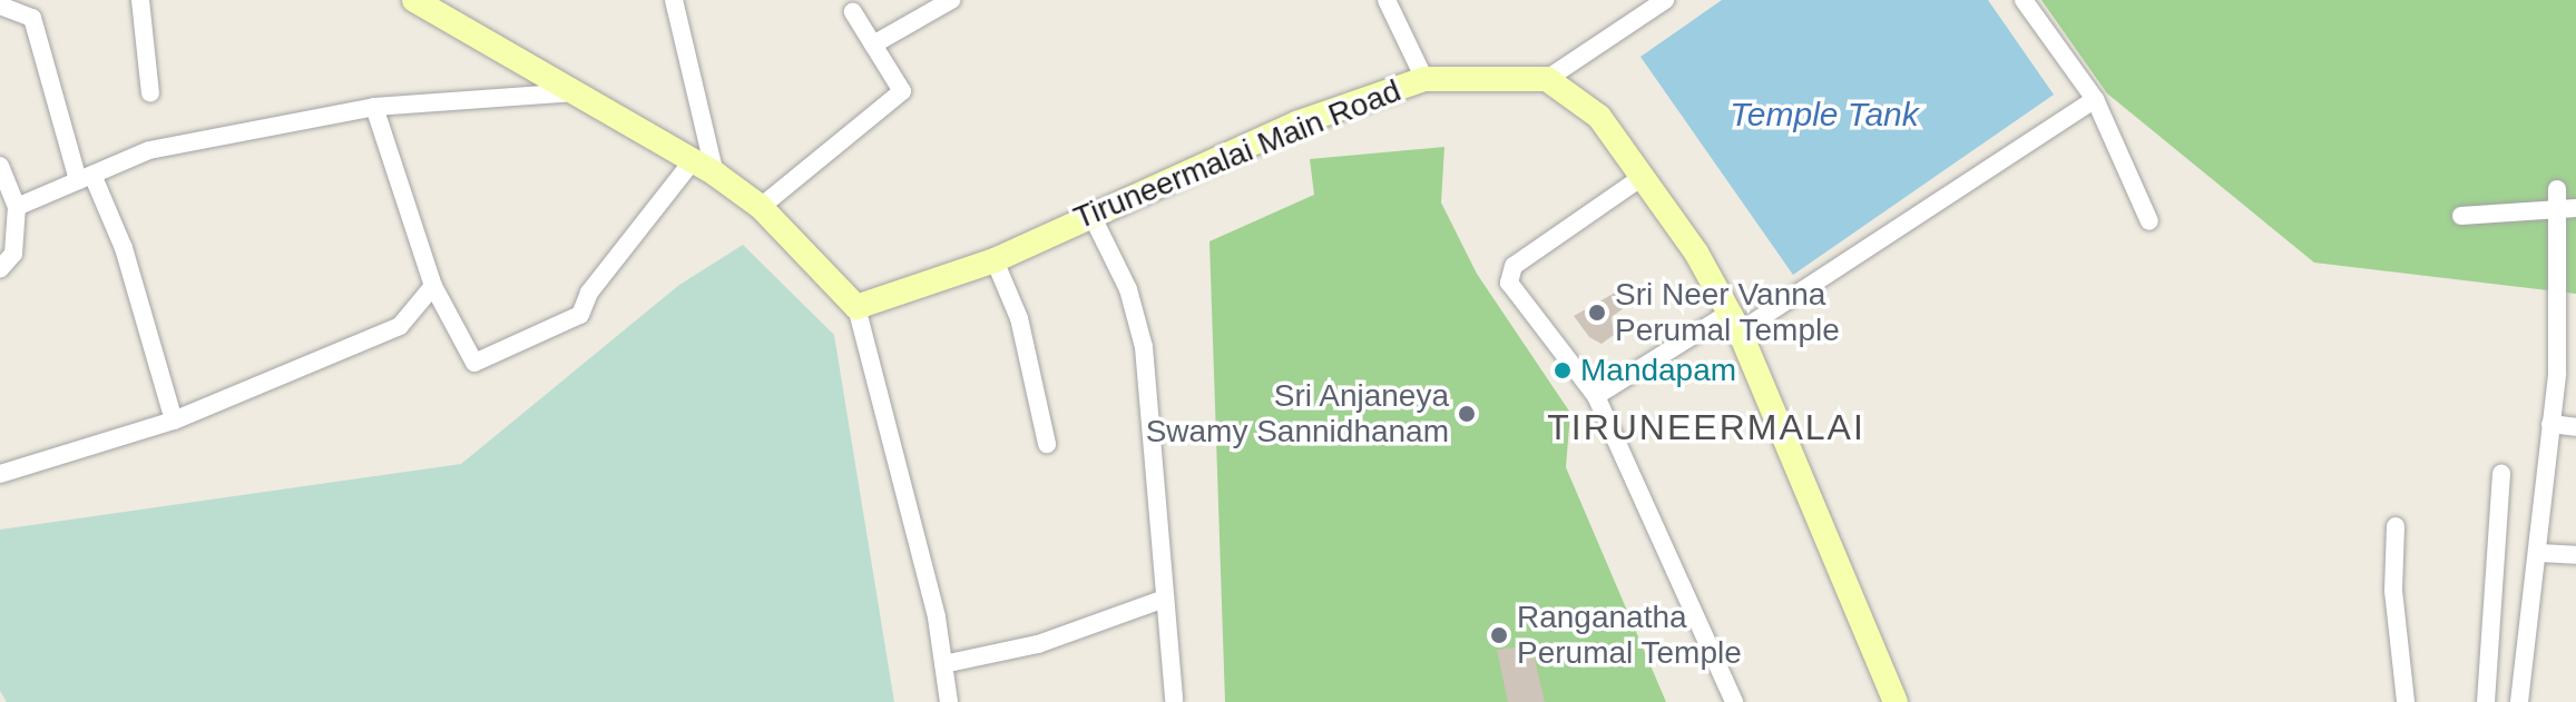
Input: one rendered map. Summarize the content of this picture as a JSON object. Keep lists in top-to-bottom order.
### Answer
{
  "streets": {
    "main road": ["Tiruneermalai Main Road"]
  },
  "districts": ["TIRUNEERMALAI"],
  "water": ["Temple Tank"],
  "places": [
    "Sri Neer Vanna Perumal Temple",
    "Mandapam",
    "Sri Anjaneya Swamy Sannidhanam",
    "Ranganatha Perumal Temple"
  ]
}
